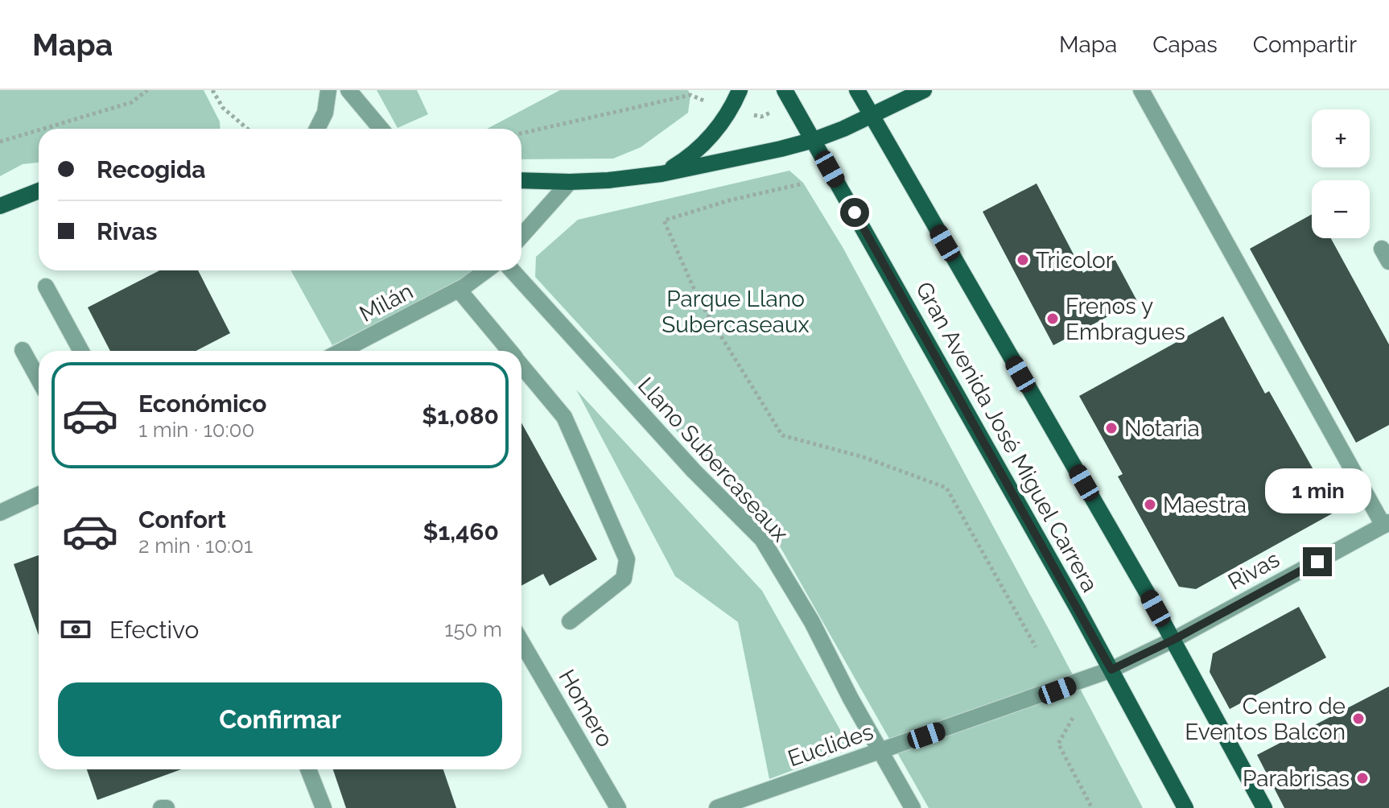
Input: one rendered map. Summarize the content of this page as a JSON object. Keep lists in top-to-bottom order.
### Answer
{
  "streets": {
    "main road": ["Gran Avenida José Miguel Carrera"],
    "street": [
      "Milán",
      "Llano Subercaseaux",
      "Rivas",
      "Homero",
      "Euclides"
    ]
  },
  "crossings": [
    ["Gran Avenida José Miguel Carrera", "Rivas"],
    ["Gran Avenida José Miguel Carrera", "Euclides"],
    ["Llano Subercaseaux", "Euclides"],
    ["Rivas", "Euclides"]
  ],
  "parks": ["Parque Llano Subercaseaux"],
  "places": [
    "Tricolor",
    "Frenos y Embragues",
    "Notaria",
    "Maestra",
    "Centro de Eventos Balcon",
    "Parabrisas"
  ],
  "page": {
    "header": "Mapa",
    "nav": ["Mapa", "Capas", "Compartir"],
    "map_buttons": ["+", "−"],
    "banner": ["Recogida", "Rivas"],
    "list": [
      {
        "name": "Económico",
        "note": "1 min · 10:00",
        "value": "$1,080"
      },
      {
        "name": "Confort",
        "note": "2 min · 10:01",
        "value": "$1,460"
      }
    ],
    "bubble": "1 min",
    "pay": ["Efectivo", "150 m"],
    "buttons": "Confirmar"
  }
}
